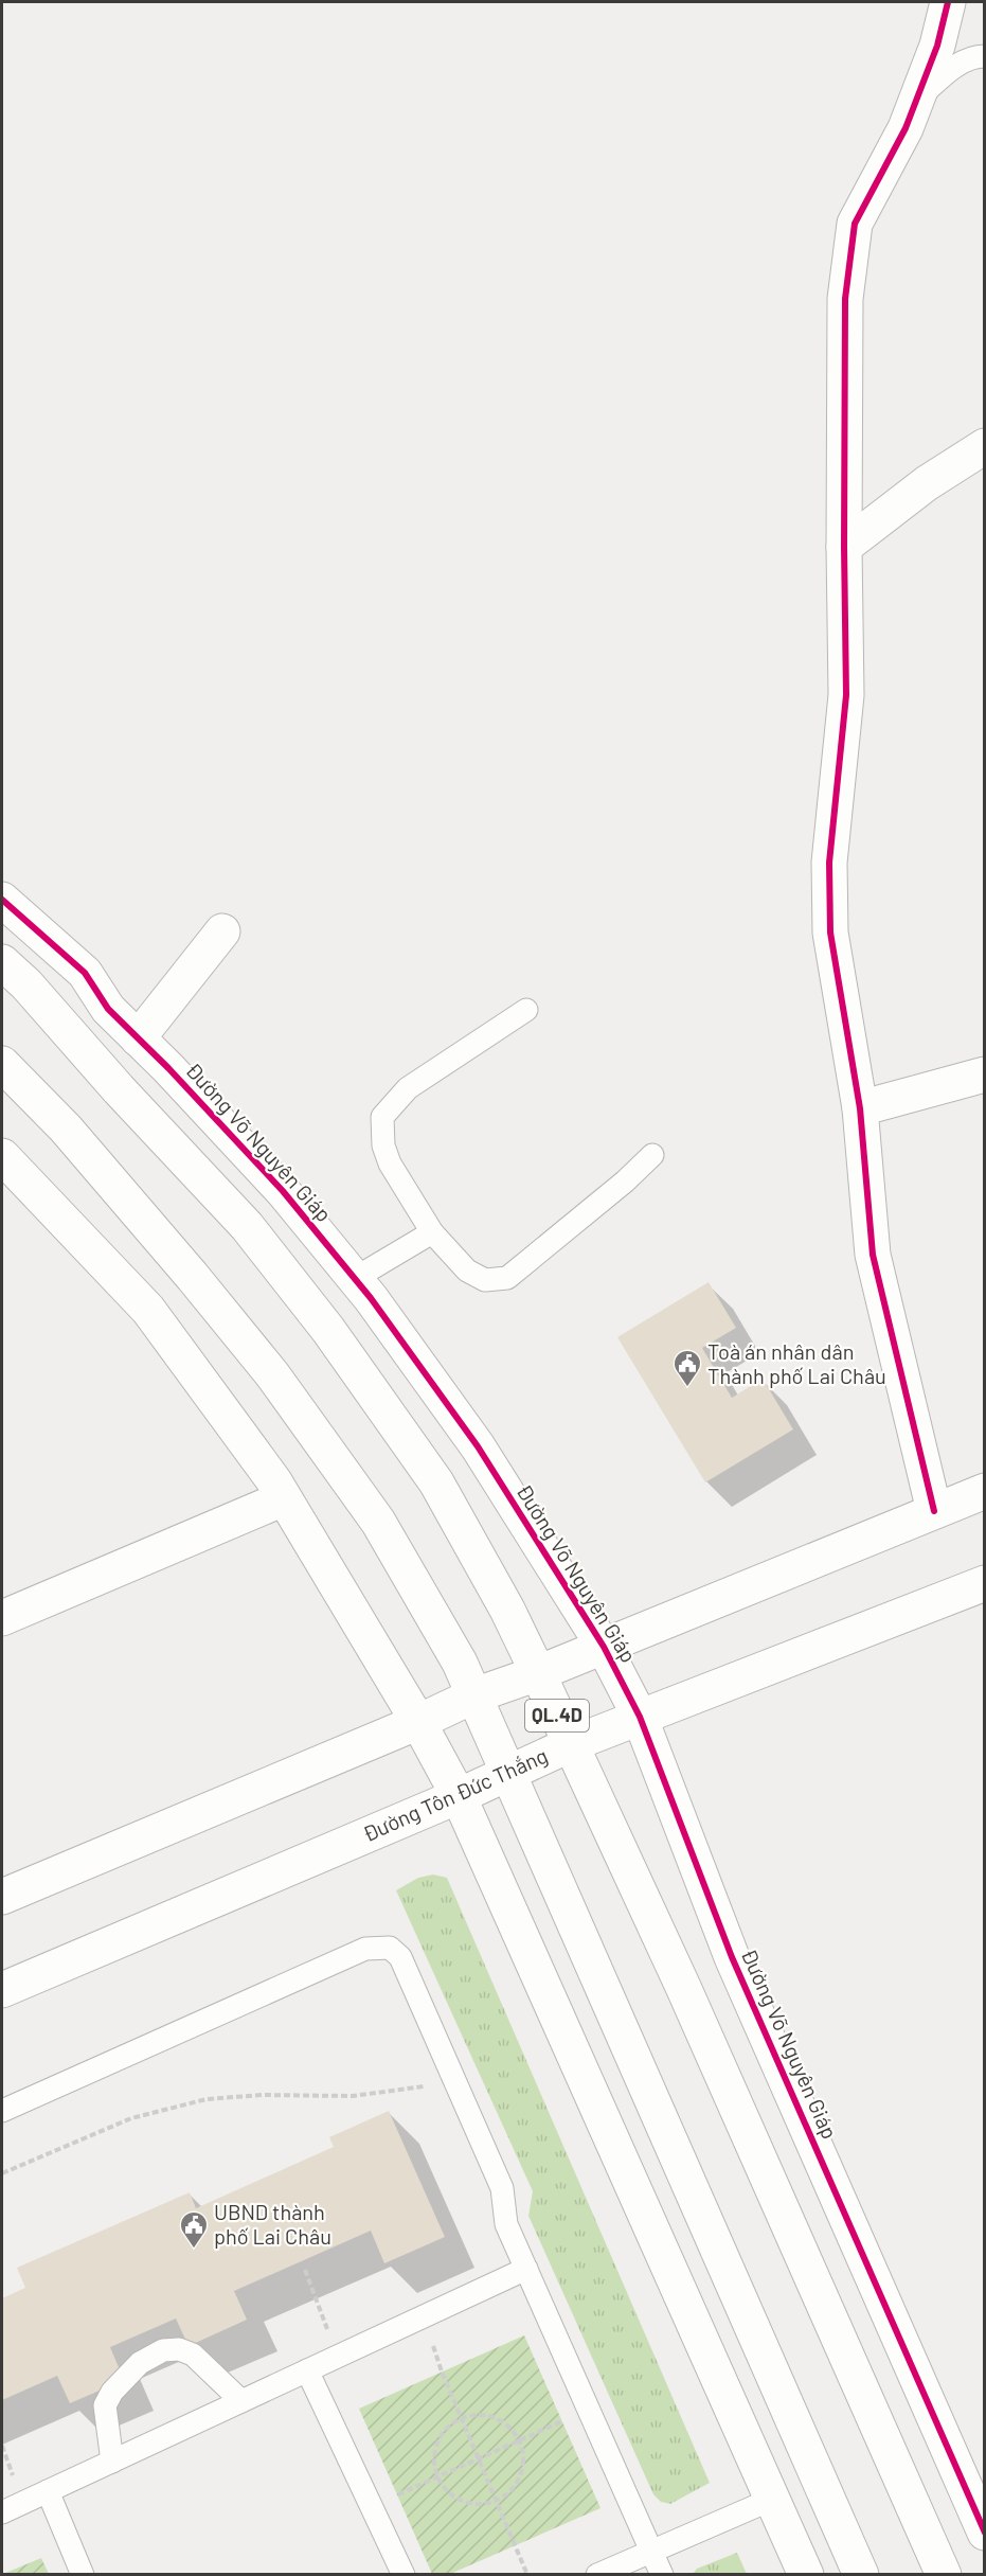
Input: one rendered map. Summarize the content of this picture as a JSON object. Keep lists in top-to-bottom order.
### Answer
{
  "streets": {
    "main road": ["Đường Võ Nguyên Giáp", "QL.4D", "Đường Tôn Đức Thắng"]
  },
  "crossings": [
    ["Đường Võ Nguyên Giáp", "Đường Tôn Đức Thắng"],
    ["QL.4D", "Đường Tôn Đức Thắng"]
  ],
  "places": {
    "public building": ["Toà án nhân dân Thành phố Lai Châu", "UBND thành phố Lai Châu"]
  }
}
